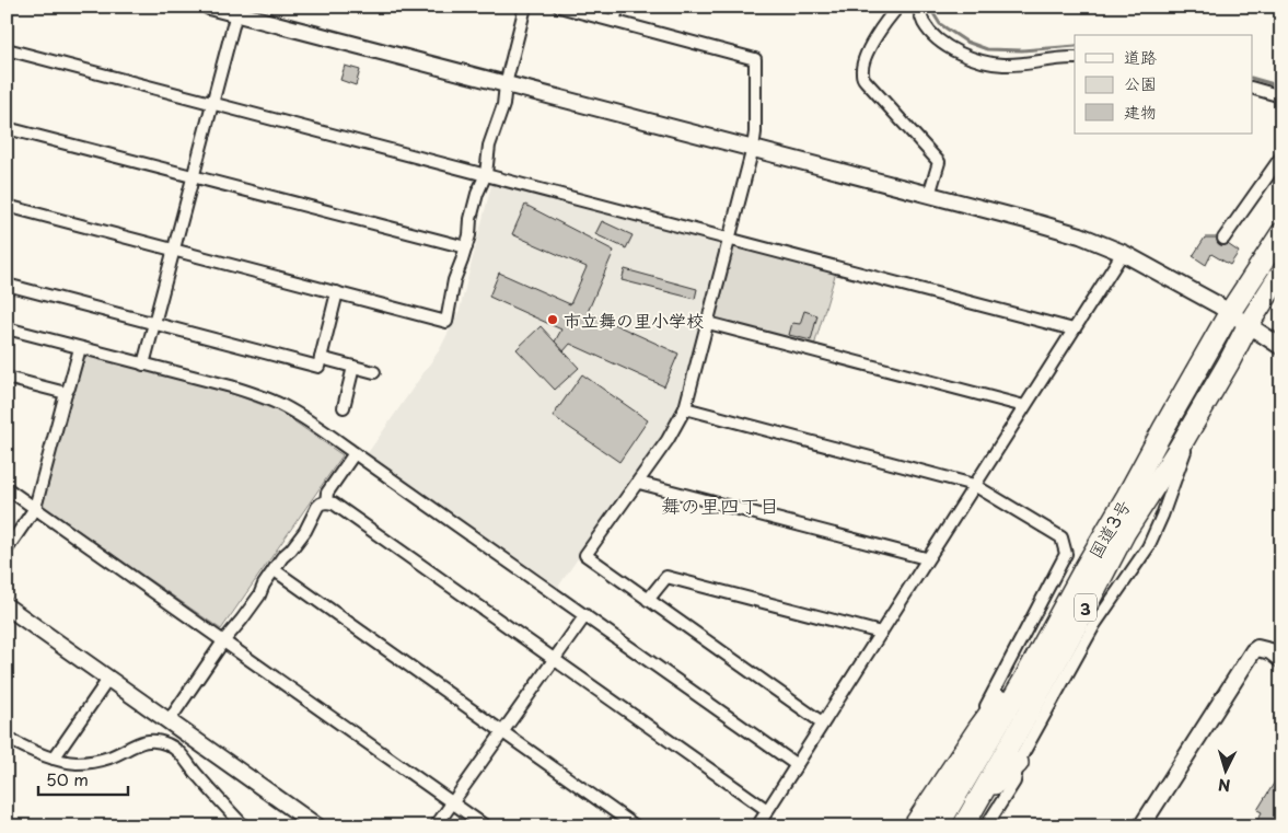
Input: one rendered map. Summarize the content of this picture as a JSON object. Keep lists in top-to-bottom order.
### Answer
{
  "streets": {
    "highway": ["国道3号", "3"]
  },
  "districts": ["舞の里四丁目"],
  "places": ["市立舞の里小学校"],
  "legend": ["道路", "公園", "建物"],
  "scale_bar": "50 m",
  "north": "bottom"
}
